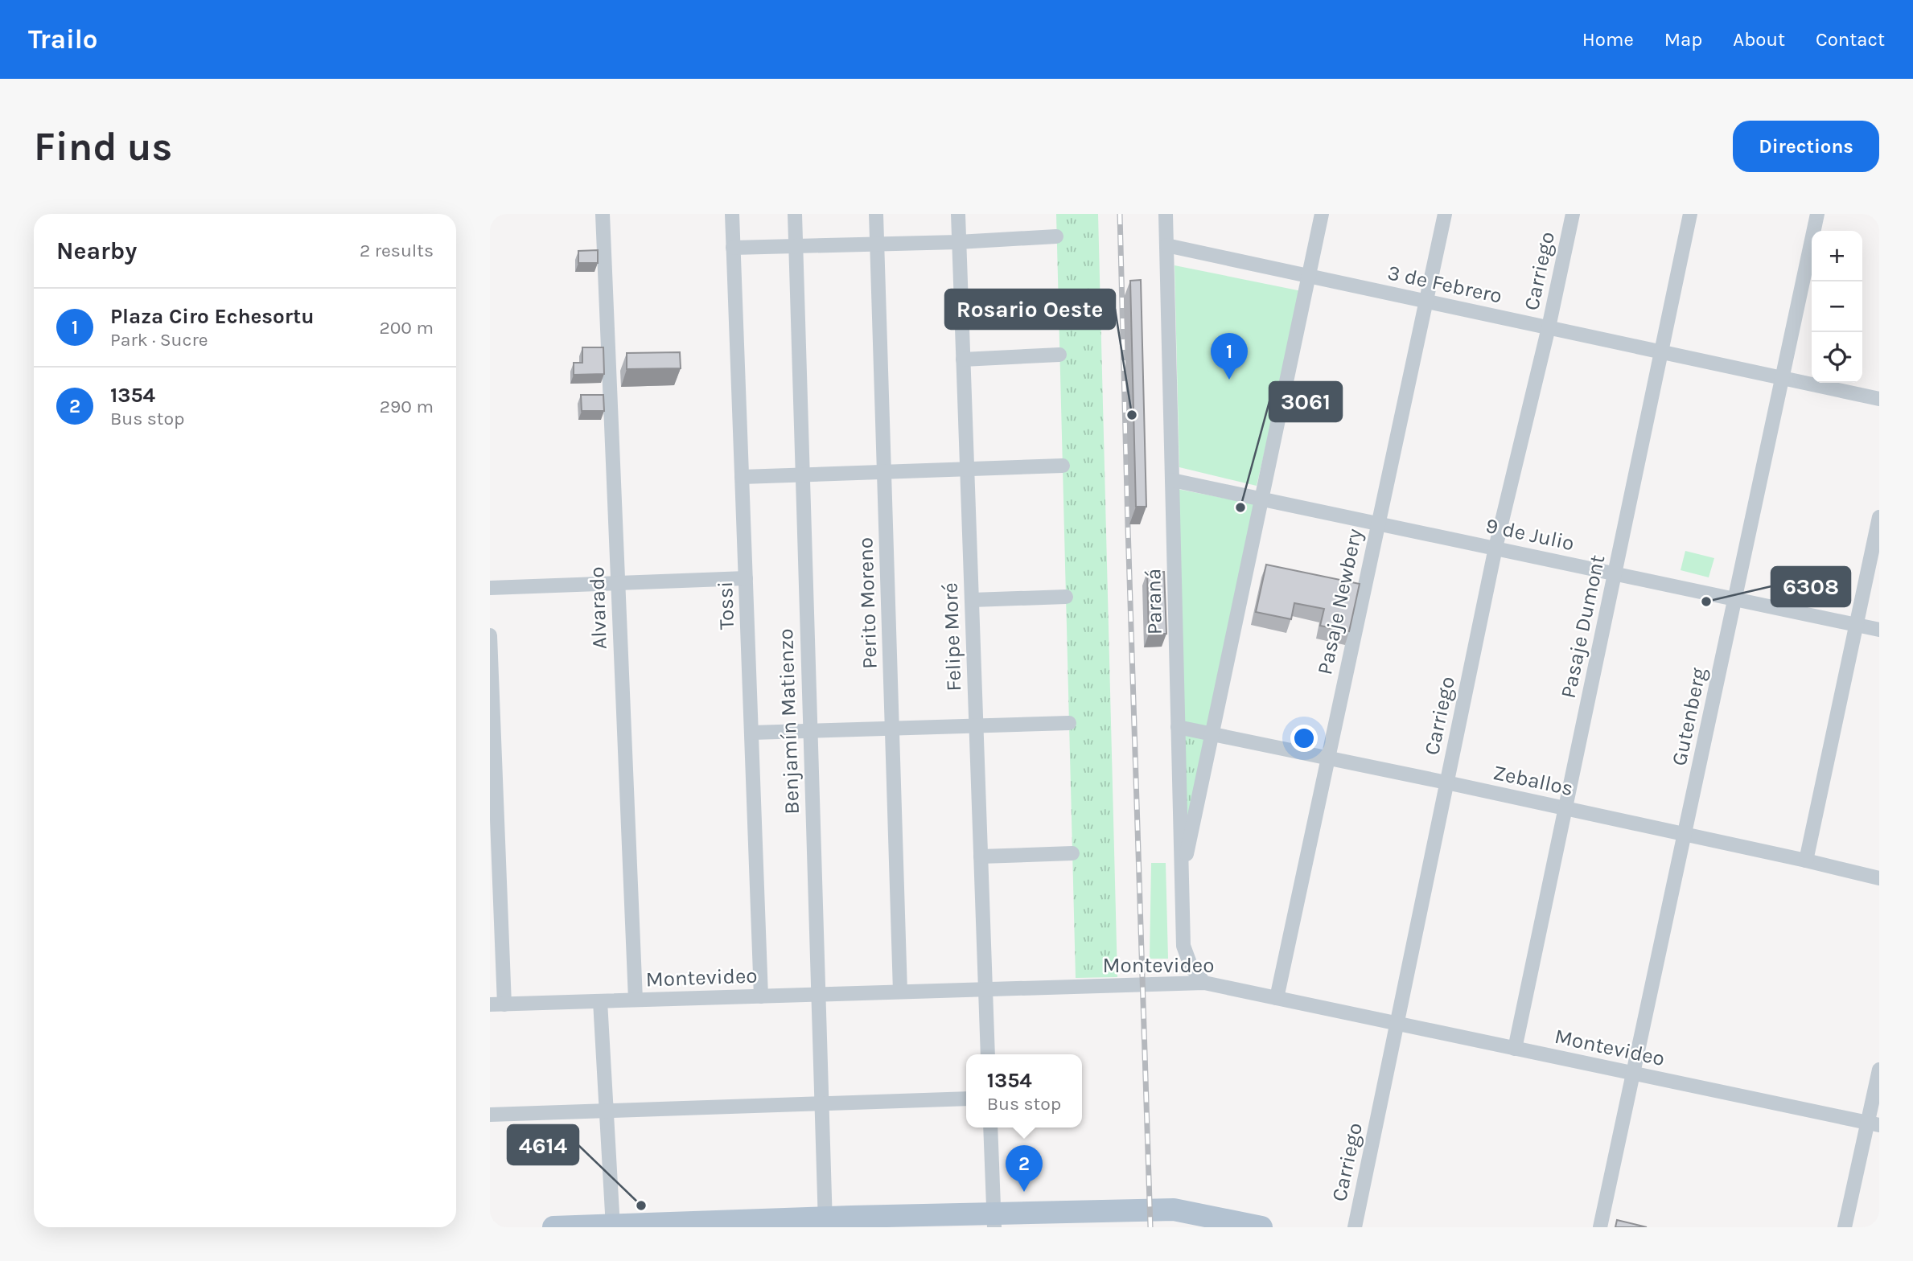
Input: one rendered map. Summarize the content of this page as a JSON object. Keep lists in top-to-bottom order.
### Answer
{
  "streets": {
    "street": [
      "Carriego",
      "3 de Febrero",
      "9 de Julio",
      "Paraná",
      "Pasaje Newbery",
      "Perito Moreno",
      "Tossi",
      "Alvarado",
      "Pasaje Dumont",
      "Felipe Moré",
      "Gutenberg",
      "Benjamín Matienzo",
      "Zeballos",
      "Montevideo"
    ]
  },
  "crossings": [
    ["Carriego", "3 de Febrero"],
    ["Carriego", "9 de Julio"],
    ["Carriego", "Zeballos"],
    ["Carriego", "Montevideo"],
    ["3 de Febrero", "Paraná"],
    ["3 de Febrero", "Pasaje Newbery"],
    ["3 de Febrero", "Pasaje Dumont"],
    ["3 de Febrero", "Gutenberg"],
    ["9 de Julio", "Paraná"],
    ["9 de Julio", "Pasaje Newbery"],
    ["9 de Julio", "Pasaje Dumont"],
    ["9 de Julio", "Gutenberg"],
    ["Paraná", "Zeballos"],
    ["Paraná", "Montevideo"],
    ["Pasaje Newbery", "Zeballos"],
    ["Pasaje Newbery", "Montevideo"],
    ["Perito Moreno", "Montevideo"],
    ["Tossi", "Montevideo"],
    ["Alvarado", "Montevideo"],
    ["Pasaje Dumont", "Zeballos"],
    ["Pasaje Dumont", "Montevideo"],
    ["Felipe Moré", "Montevideo"],
    ["Gutenberg", "Zeballos"],
    ["Gutenberg", "Montevideo"],
    ["Benjamín Matienzo", "Montevideo"]
  ],
  "places": [
    "Rosario Oeste",
    "3061",
    "6308",
    "4614"
  ],
  "page": {
    "header": "Trailo",
    "nav": [
      "Home",
      "Map",
      "About",
      "Contact"
    ],
    "buttons": "Directions",
    "title": "Find us",
    "heading": ["Nearby", "2 results"],
    "map_buttons": ["+", "−"],
    "list": [
      {
        "mark": "1",
        "name": "Plaza Ciro Echesortu",
        "note": "Park · Sucre",
        "value": "200 m"
      },
      {
        "mark": "2",
        "name": "1354",
        "note": "Bus stop",
        "value": "290 m"
      }
    ],
    "pins": ["1", "2"],
    "popup": ["1354", "Bus stop"]
  }
}
